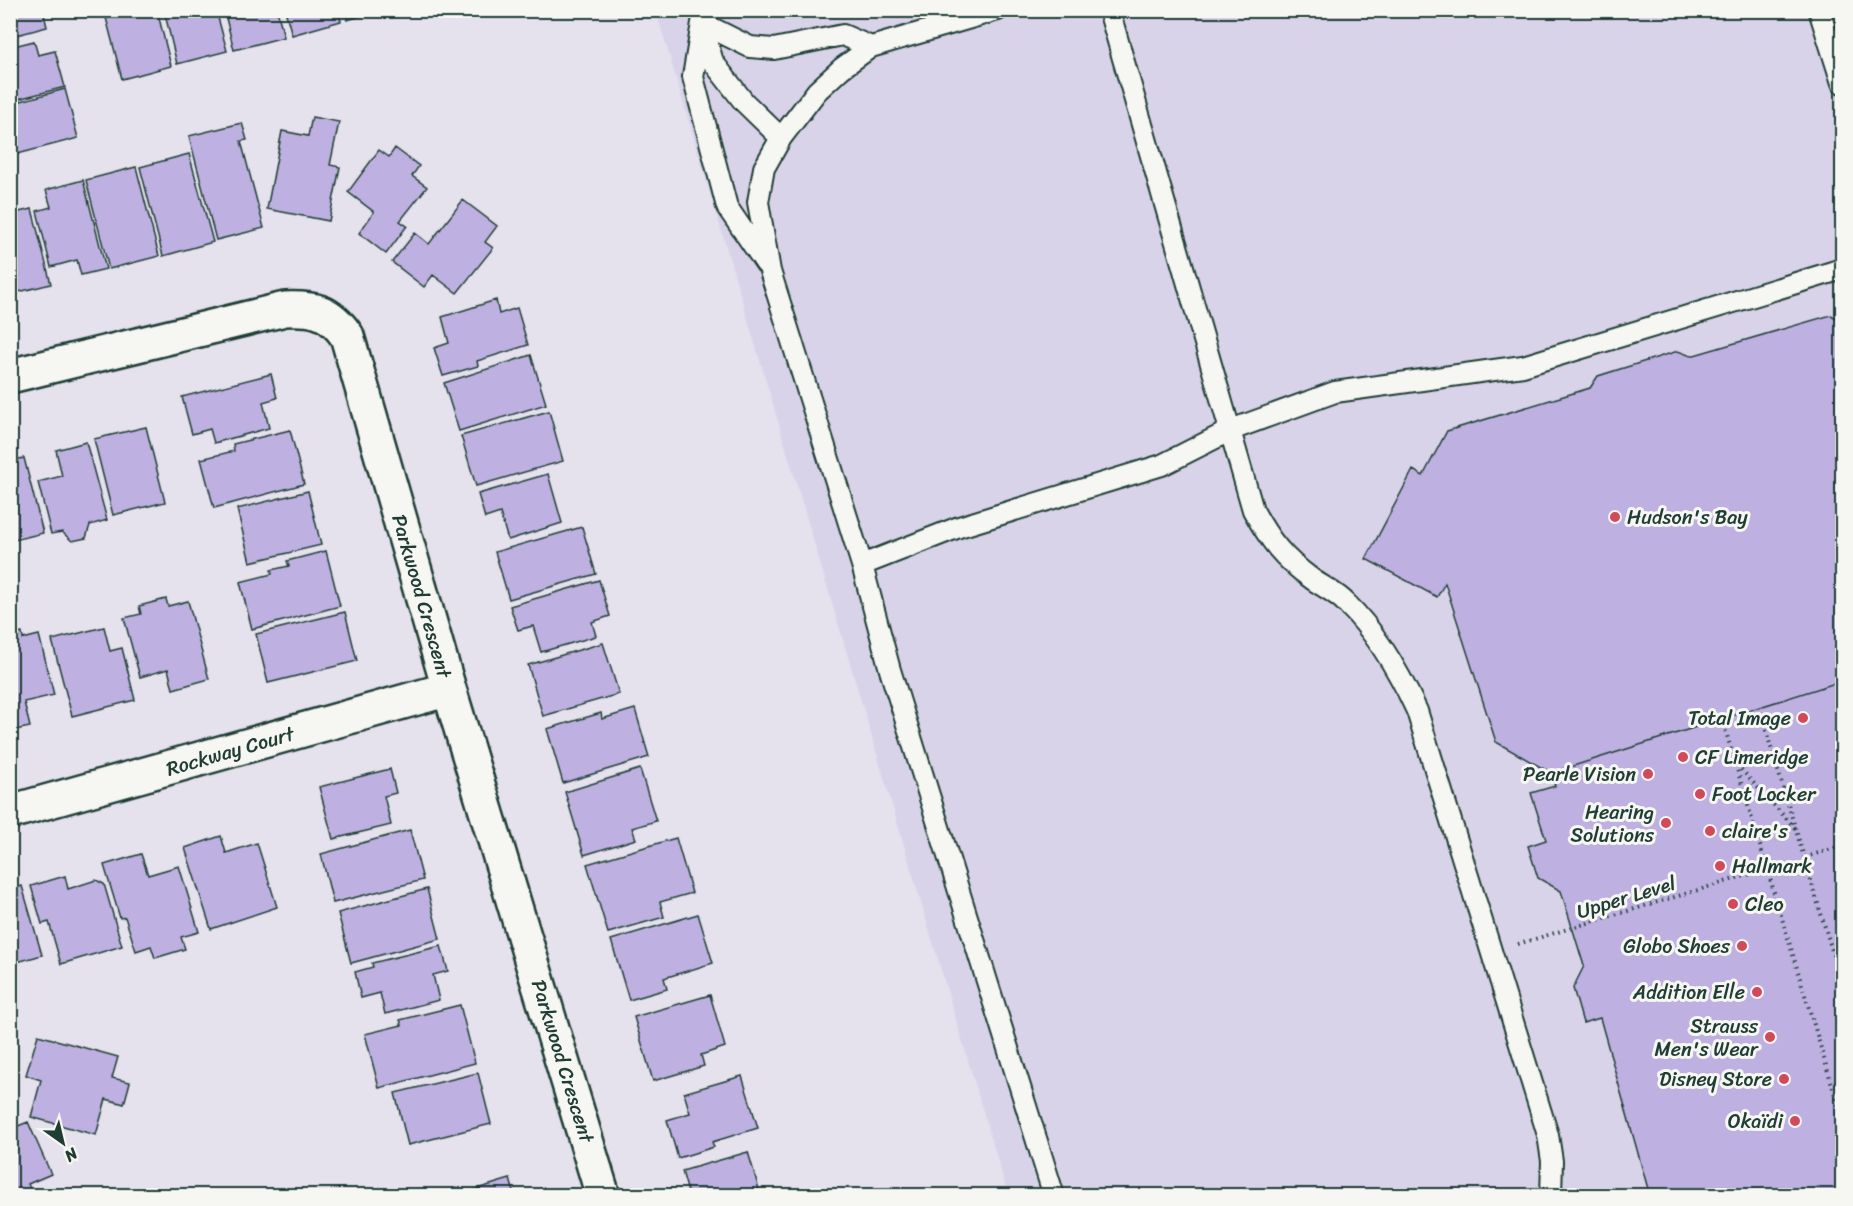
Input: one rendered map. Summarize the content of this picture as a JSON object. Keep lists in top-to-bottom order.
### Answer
{
  "streets": {
    "street": ["Parkwood Crescent", "Rockway Court"],
    "path": ["Upper Level"]
  },
  "crossings": [
    ["Parkwood Crescent", "Rockway Court"]
  ],
  "places": [
    "Hudson's Bay",
    "Total Image",
    "CF Limeridge",
    "Pearle Vision",
    "Foot Locker",
    "Hearing Solutions",
    "claire's",
    "Hallmark",
    "Cleo",
    "Globo Shoes",
    "Addition Elle",
    "Strauss Men's Wear",
    "Disney Store",
    "Okaïdi"
  ],
  "north": "bottom right"
}
